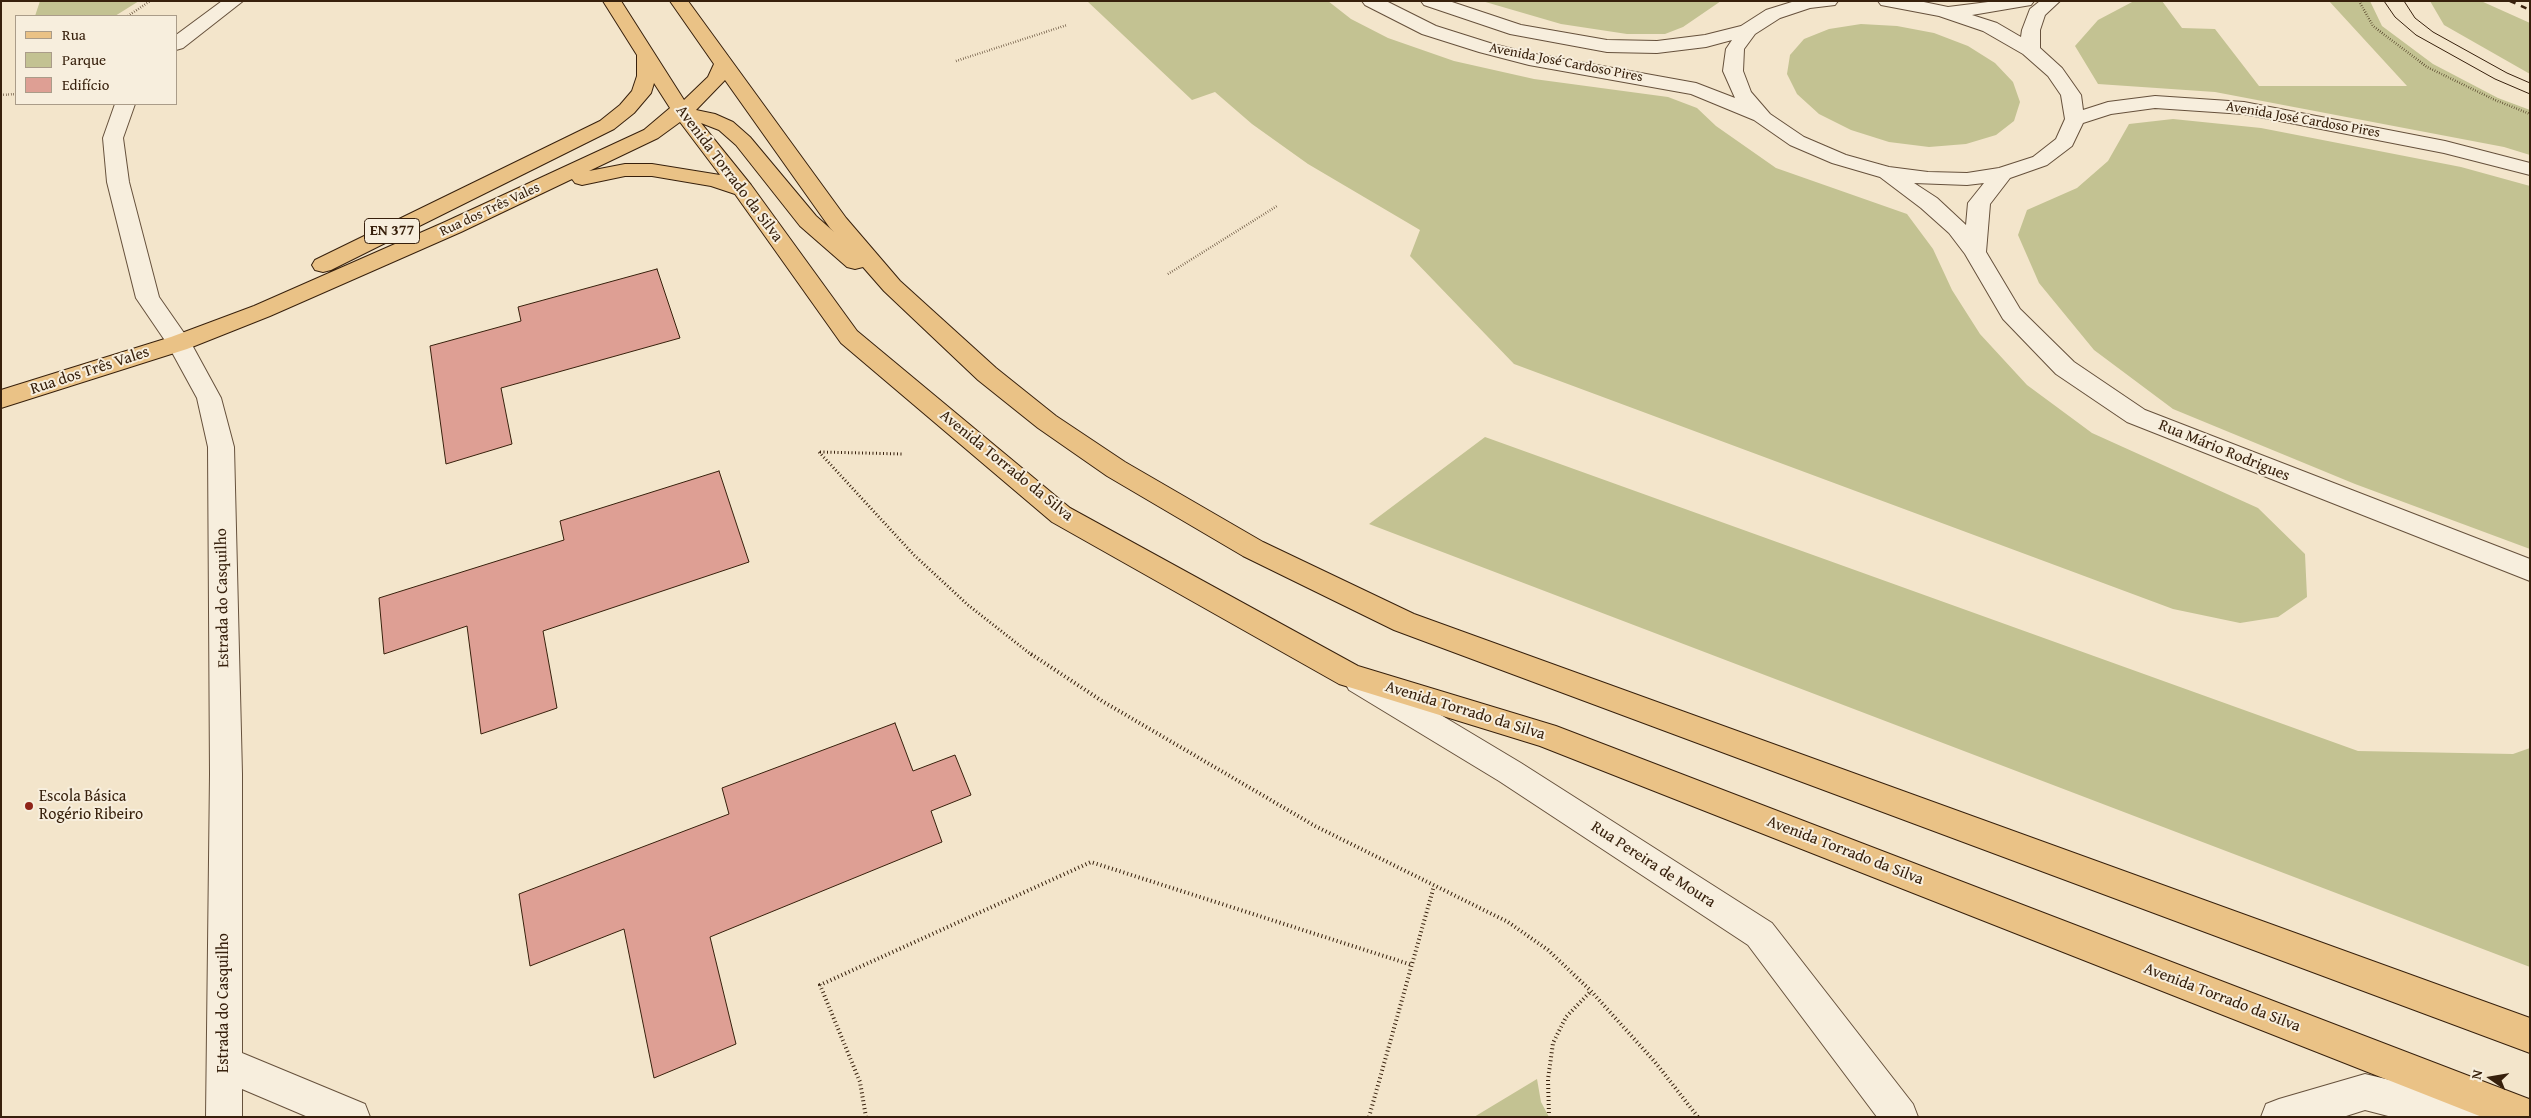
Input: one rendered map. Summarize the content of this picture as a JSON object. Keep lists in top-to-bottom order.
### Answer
{
  "streets": {
    "main road": ["Avenida Torrado da Silva", "Rua dos Três Vales", "EN 377"],
    "street": [
      "Avenida José Cardoso Pires",
      "Rua Mário Rodrigues",
      "Estrada do Casquilho",
      "Rua Pereira de Moura"
    ]
  },
  "crossings": [
    ["Avenida Torrado da Silva", "Rua dos Três Vales"],
    ["Avenida Torrado da Silva", "Rua Pereira de Moura"],
    ["Rua dos Três Vales", "Estrada do Casquilho"]
  ],
  "places": ["Escola Básica Rogério Ribeiro"],
  "legend": ["Rua", "Parque", "Edifício"],
  "north": "left"
}
